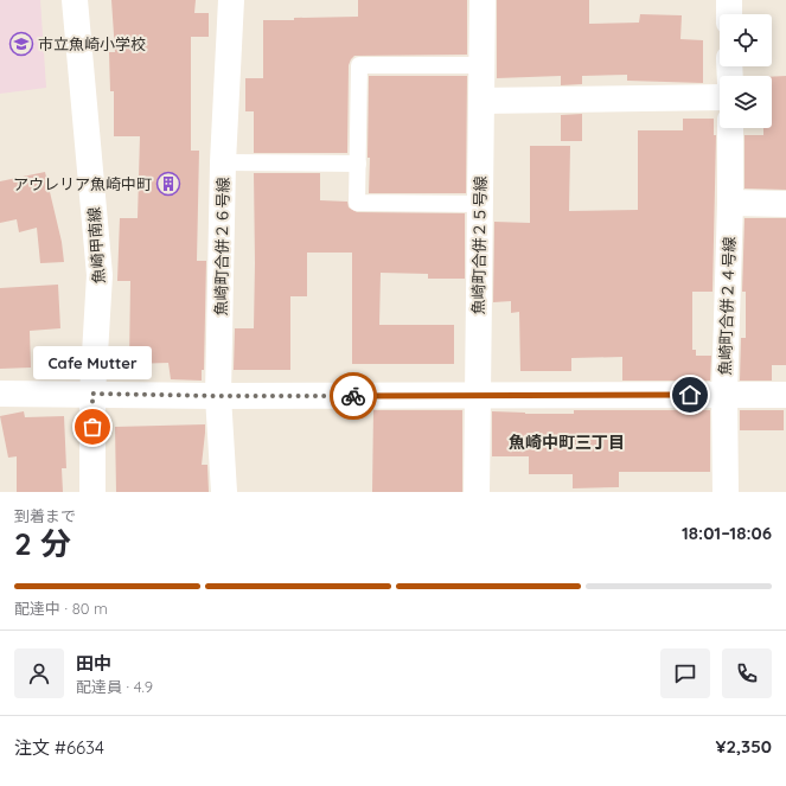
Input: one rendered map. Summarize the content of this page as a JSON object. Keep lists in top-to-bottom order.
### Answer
{
  "streets": {
    "street": [
      "魚崎甲南線",
      "魚崎町合併２５号線",
      "魚崎町合併２６号線",
      "魚崎町合併２４号線"
    ]
  },
  "districts": ["魚崎中町三丁目"],
  "places": {
    "school or university": ["市立魚崎小学校"],
    "building": ["アウレリア魚崎中町"],
    "other": ["Cafe Mutter"]
  },
  "page": {
    "bubble": "Cafe Mutter",
    "heading": ["2 分", "到着まで", "18:01–18:06"],
    "panel": [
      "田中",
      "配達員 · 4.9",
      "注文 #6634",
      "¥2,350"
    ],
    "bar": "配達中 · 80 m"
  }
}
